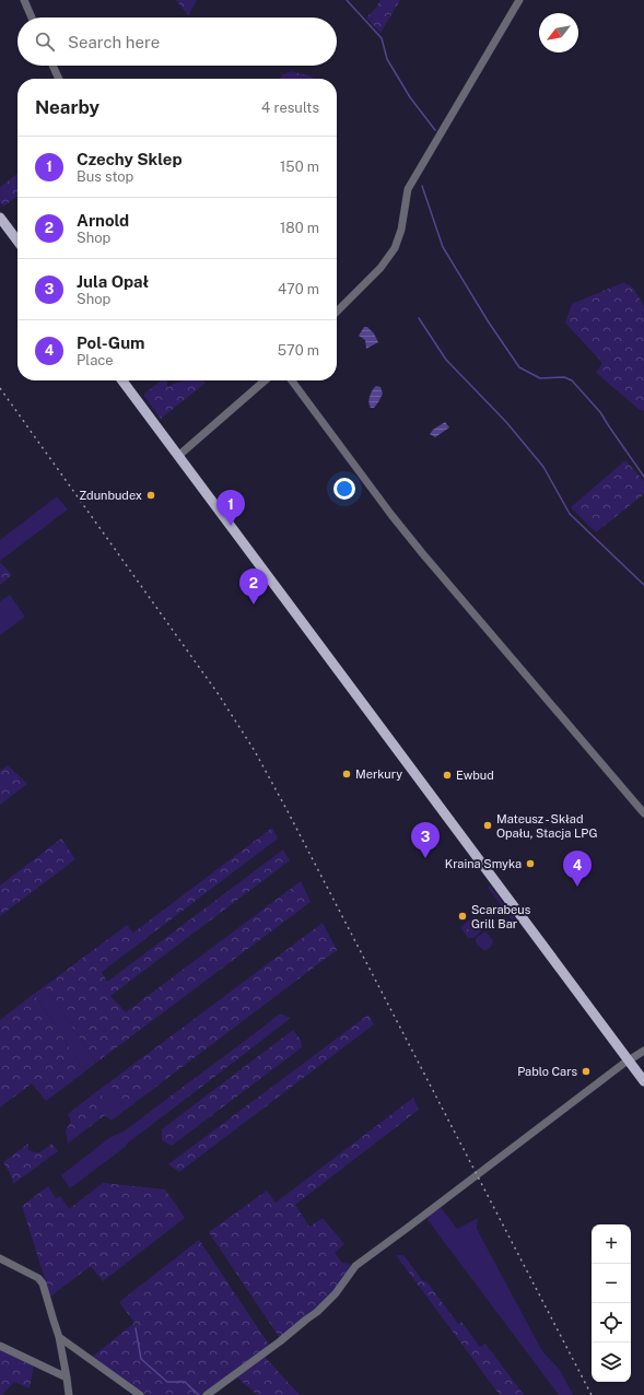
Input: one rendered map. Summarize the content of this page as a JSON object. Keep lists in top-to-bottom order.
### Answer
{
  "places": [
    "Zdunbudex",
    "Merkury",
    "Ewbud",
    "Mateusz - Skład Opału, Stacja LPG",
    "Kraina Smyka",
    "Scarabeus Grill Bar",
    "Pablo Cars"
  ],
  "north": "bottom left",
  "page": {
    "search": "Search here",
    "heading": ["Nearby", "4 results"],
    "list": [
      {
        "mark": "1",
        "name": "Czechy Sklep",
        "note": "Bus stop",
        "value": "150 m"
      },
      {
        "mark": "2",
        "name": "Arnold",
        "note": "Shop",
        "value": "180 m"
      },
      {
        "mark": "3",
        "name": "Jula Opał",
        "note": "Shop",
        "value": "470 m"
      },
      {
        "mark": "4",
        "name": "Pol-Gum",
        "note": "Place",
        "value": "570 m"
      }
    ],
    "pins": [
      "1",
      "2",
      "3",
      "4"
    ],
    "map_buttons": ["+", "−"]
  }
}
